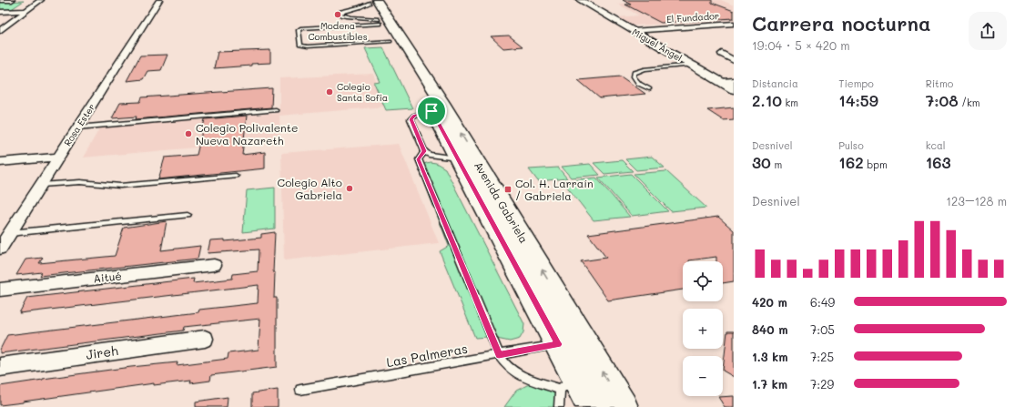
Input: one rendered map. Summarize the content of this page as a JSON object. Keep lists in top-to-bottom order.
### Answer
{
  "streets": {
    "main road": ["Avenida Gabriela"],
    "street": [
      "El Fundador",
      "Miguel Ángel",
      "Rosa Ester",
      "Aitué",
      "Jireh"
    ],
    "lane": ["Las Palmeras"]
  },
  "crossings": [
    ["El Fundador", "Miguel Ángel"],
    ["Avenida Gabriela", "Las Palmeras"]
  ],
  "places": {
    "other": [
      "Modena Combustibles",
      "Colegio Santa Sofia",
      "Colegio Polivalente Nueva Nazareth",
      "Colegio Alto Gabriela"
    ],
    "transit": ["Col. H. Larraín / Gabriela"]
  },
  "page": {
    "heading": ["Carrera nocturna", "19:04 · 5 × 420 m"],
    "stats": [
      ["Distancia", "2.10 km"],
      ["Tiempo", "14:59"],
      ["Ritmo", "7:08 /km"],
      ["Desnivel", "30 m"],
      ["Pulso", "162 bpm"],
      ["kcal", "163"]
    ],
    "chart": ["Desnivel", "123–128 m"],
    "map_buttons": ["+", "−"],
    "list": [
      {
        "name": "420 m",
        "note": "6:49"
      },
      {
        "name": "840 m",
        "note": "7:05"
      },
      {
        "name": "1.3 km",
        "note": "7:25"
      },
      {
        "name": "1.7 km",
        "note": "7:29"
      }
    ]
  }
}
